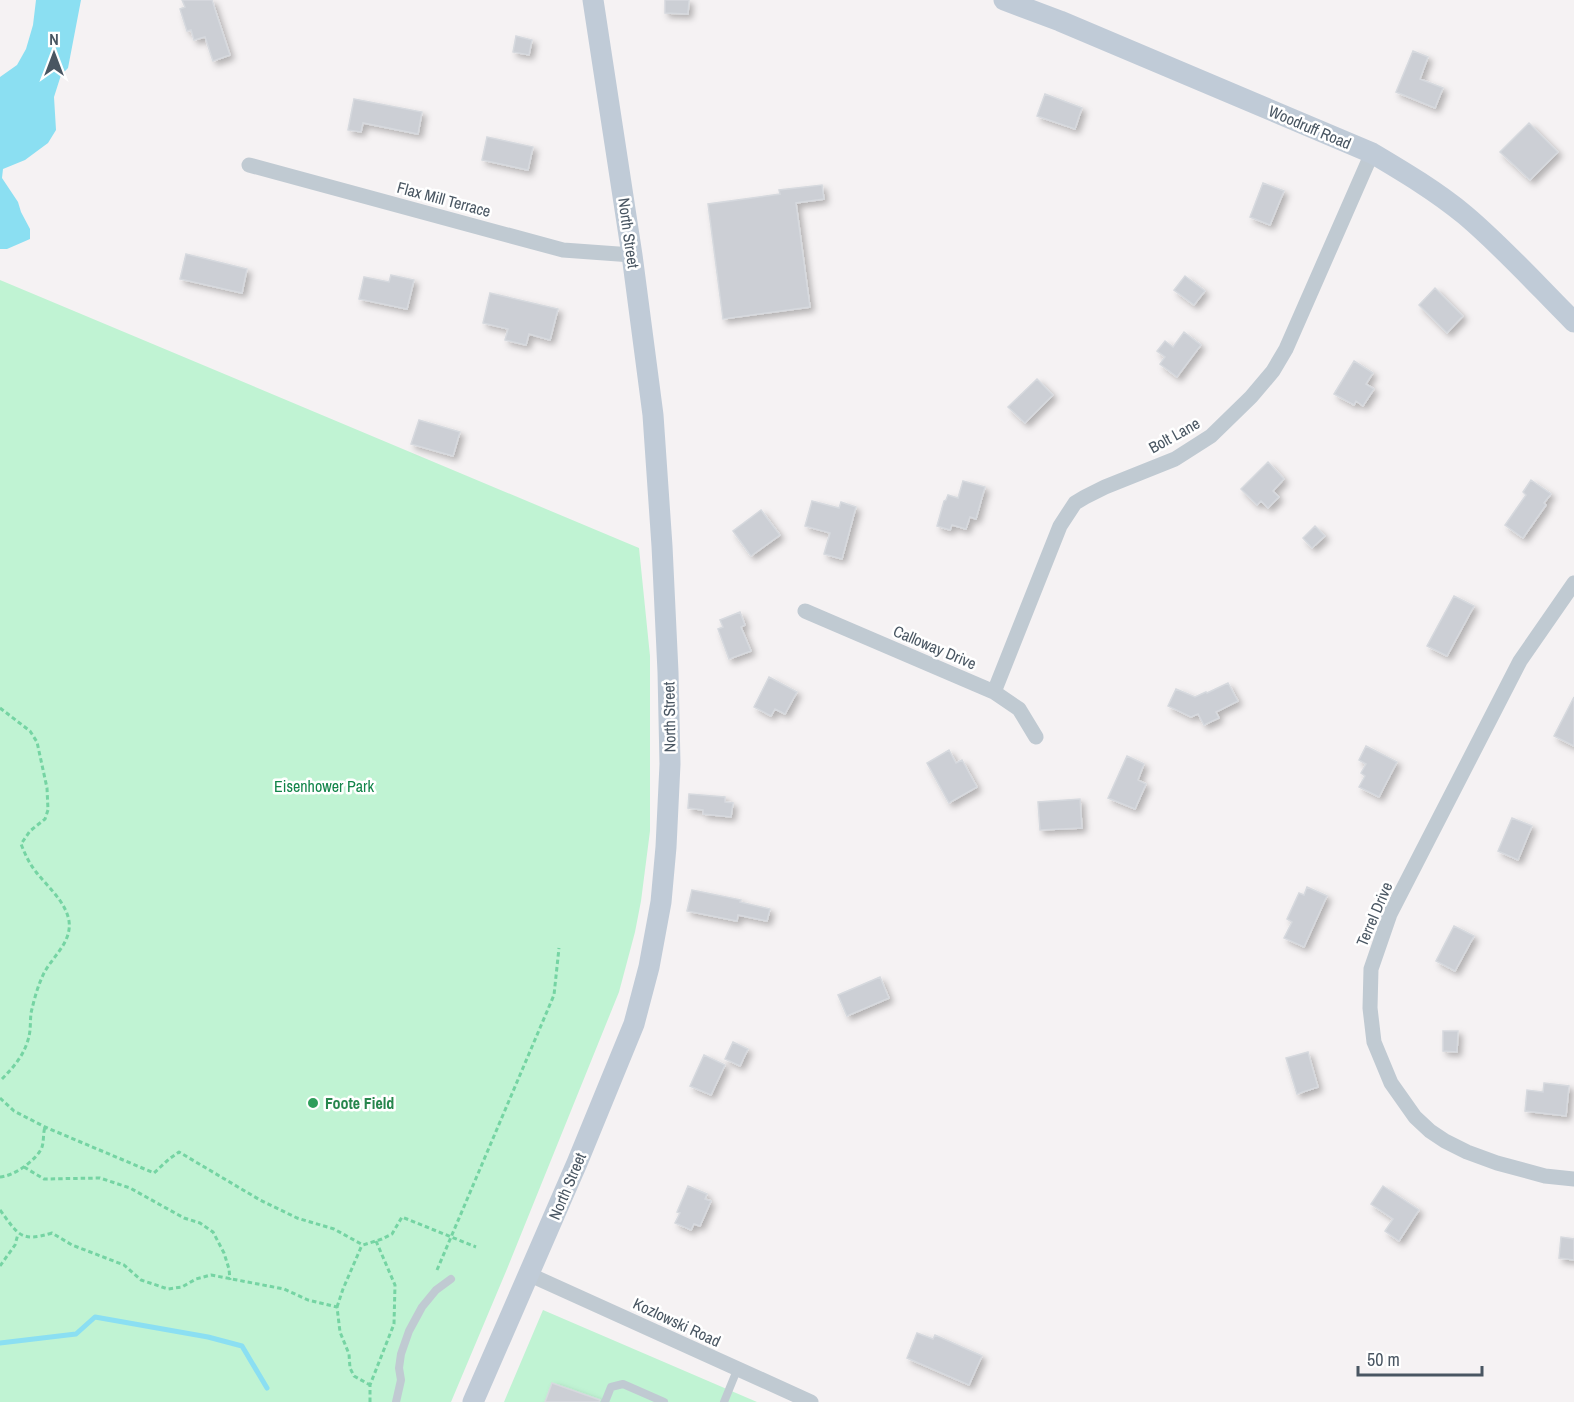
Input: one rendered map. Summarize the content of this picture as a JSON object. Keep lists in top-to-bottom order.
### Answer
{
  "streets": {
    "main road": ["Woodruff Road", "North Street"],
    "street": [
      "Flax Mill Terrace",
      "Bolt Lane",
      "Calloway Drive",
      "Terrel Drive",
      "Kozlowski Road"
    ]
  },
  "crossings": [
    ["Woodruff Road", "Bolt Lane"],
    ["Flax Mill Terrace", "North Street"],
    ["North Street", "Kozlowski Road"],
    ["Bolt Lane", "Calloway Drive"]
  ],
  "parks": ["Eisenhower Park"],
  "places": ["Foote Field"],
  "scale_bar": "50 m",
  "north": "top"
}
